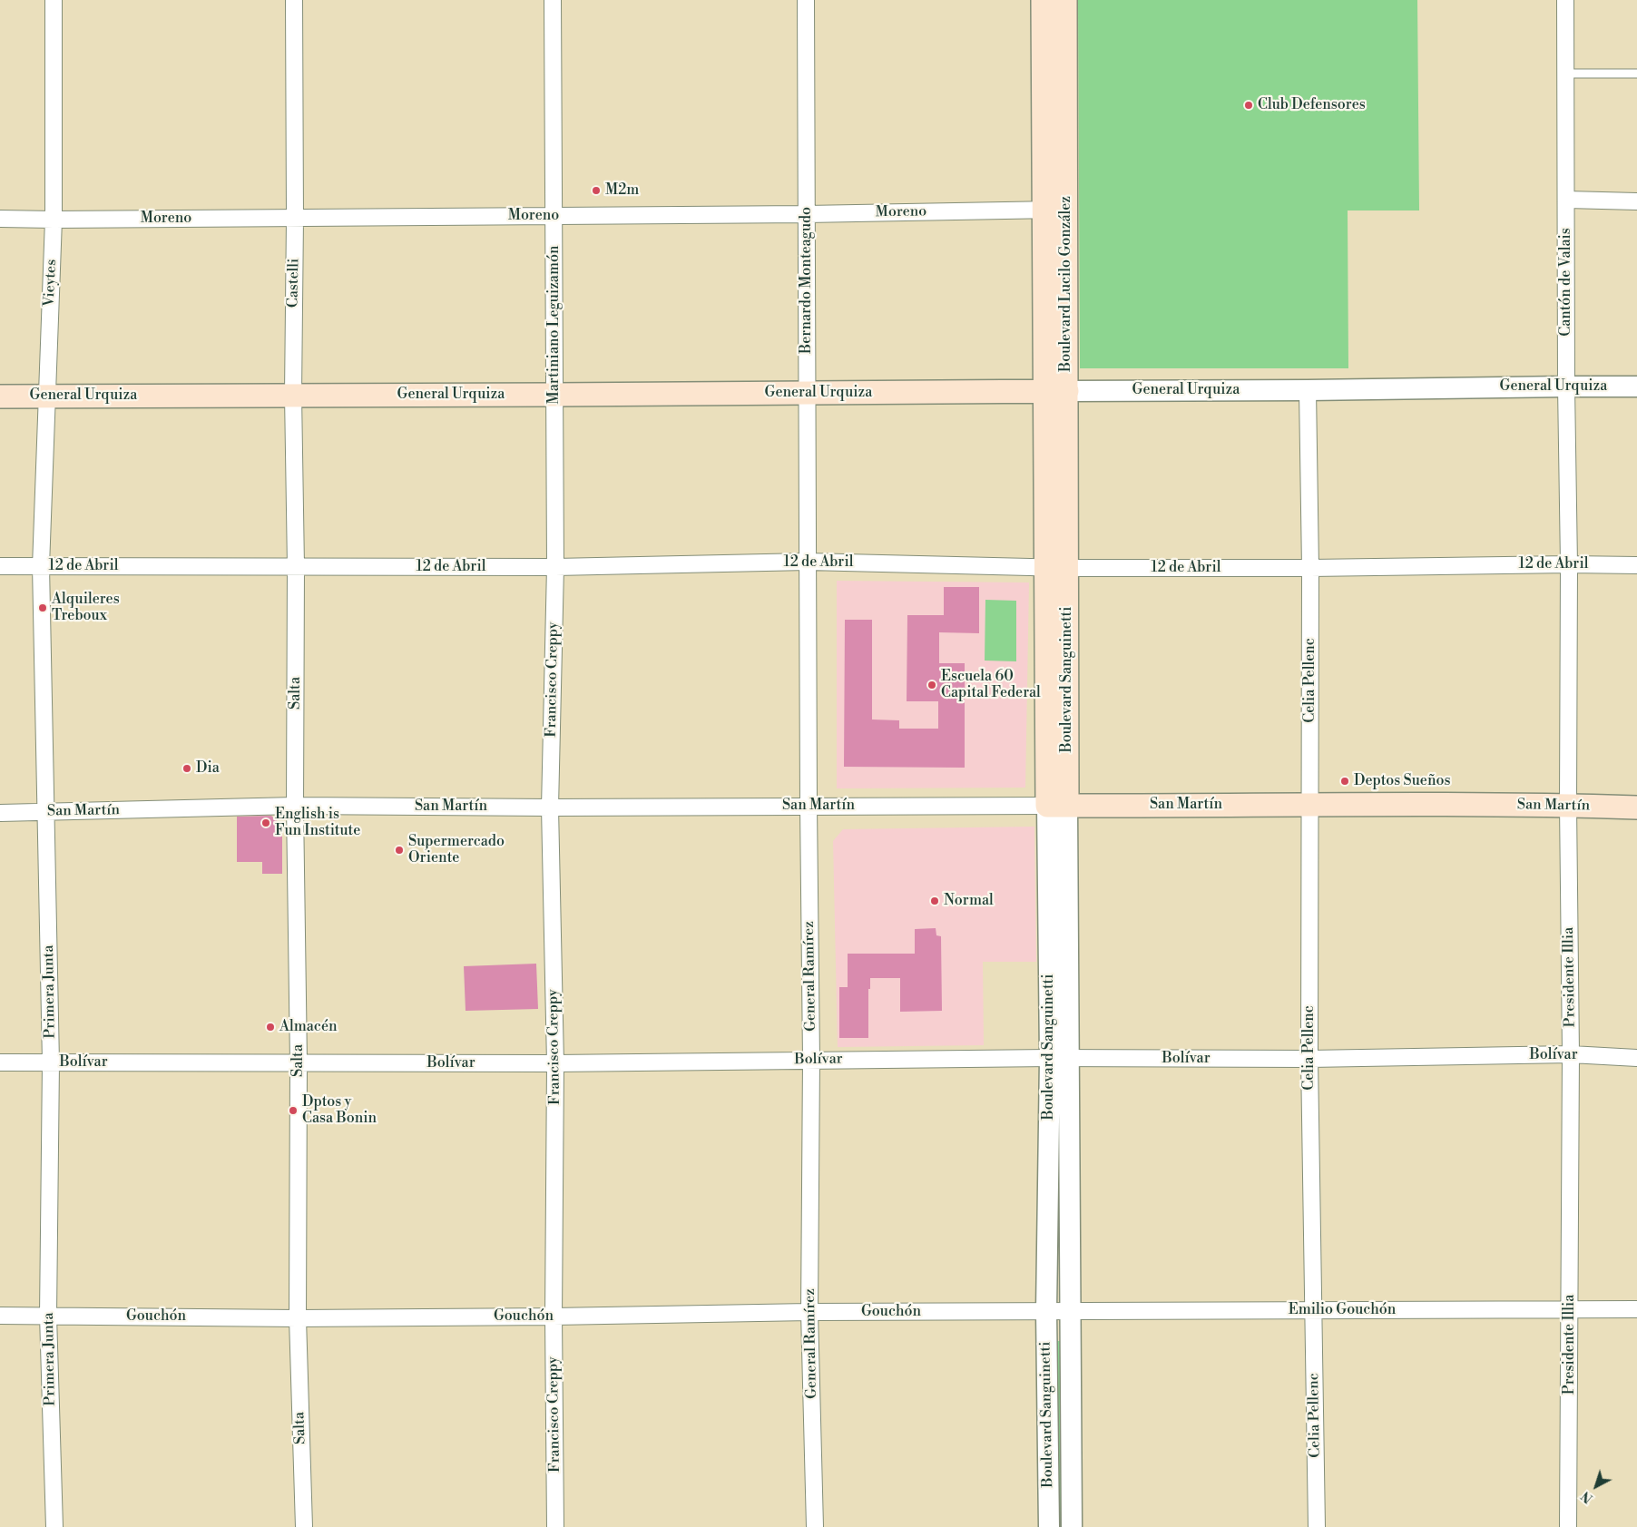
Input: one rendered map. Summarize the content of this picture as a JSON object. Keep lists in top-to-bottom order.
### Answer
{
  "streets": {
    "main road": [
      "Boulevard Lucilo González",
      "General Urquiza",
      "Boulevard Sanguinetti",
      "San Martín"
    ],
    "street": [
      "Moreno",
      "Bernardo Monteagudo",
      "Cantón de Valais",
      "Vieytes",
      "Castelli",
      "Martiniano Leguizamón",
      "12 de Abril",
      "Francisco Creppy",
      "Celia Pellenc",
      "Salta",
      "General Ramírez",
      "Presidente Illia",
      "Primera Junta",
      "Bolívar",
      "Emilio Gouchón",
      "Gouchón"
    ]
  },
  "crossings": [
    ["Moreno", "Bernardo Monteagudo"],
    ["Moreno", "Vieytes"],
    ["Moreno", "Castelli"],
    ["Moreno", "Boulevard Lucilo González"],
    ["Moreno", "Martiniano Leguizamón"],
    ["Bernardo Monteagudo", "General Urquiza"],
    ["Bernardo Monteagudo", "12 de Abril"],
    ["Bernardo Monteagudo", "General Ramírez"],
    ["Cantón de Valais", "General Urquiza"],
    ["Cantón de Valais", "12 de Abril"],
    ["Cantón de Valais", "Presidente Illia"],
    ["Vieytes", "General Urquiza"],
    ["Vieytes", "12 de Abril"],
    ["Vieytes", "Primera Junta"],
    ["Castelli", "General Urquiza"],
    ["Castelli", "12 de Abril"],
    ["Castelli", "Salta"],
    ["Boulevard Lucilo González", "General Urquiza"],
    ["Boulevard Lucilo González", "12 de Abril"],
    ["Boulevard Lucilo González", "Boulevard Sanguinetti"],
    ["Martiniano Leguizamón", "General Urquiza"],
    ["Martiniano Leguizamón", "12 de Abril"],
    ["Martiniano Leguizamón", "Francisco Creppy"],
    ["General Urquiza", "Celia Pellenc"],
    ["12 de Abril", "Francisco Creppy"],
    ["12 de Abril", "Boulevard Sanguinetti"],
    ["12 de Abril", "Celia Pellenc"],
    ["12 de Abril", "Salta"],
    ["12 de Abril", "General Ramírez"],
    ["12 de Abril", "Presidente Illia"],
    ["12 de Abril", "Primera Junta"],
    ["Francisco Creppy", "San Martín"],
    ["Francisco Creppy", "Bolívar"],
    ["Francisco Creppy", "Gouchón"],
    ["Boulevard Sanguinetti", "San Martín"],
    ["Boulevard Sanguinetti", "Bolívar"],
    ["Boulevard Sanguinetti", "Emilio Gouchón"],
    ["Boulevard Sanguinetti", "Gouchón"],
    ["Celia Pellenc", "San Martín"],
    ["Celia Pellenc", "Bolívar"],
    ["Celia Pellenc", "Emilio Gouchón"],
    ["Salta", "San Martín"],
    ["Salta", "Bolívar"],
    ["Salta", "Gouchón"],
    ["San Martín", "General Ramírez"],
    ["San Martín", "Presidente Illia"],
    ["San Martín", "Primera Junta"],
    ["General Ramírez", "Bolívar"],
    ["General Ramírez", "Gouchón"],
    ["Presidente Illia", "Bolívar"],
    ["Presidente Illia", "Emilio Gouchón"],
    ["Primera Junta", "Bolívar"],
    ["Primera Junta", "Gouchón"],
    ["Emilio Gouchón", "Gouchón"]
  ],
  "places": [
    "Club Defensores",
    "M2m",
    "Alquileres Treboux",
    "Escuela 60 Capital Federal",
    "Dia",
    "Deptos Sueños",
    "English is Fun Institute",
    "Supermercado Oriente",
    "Normal",
    "Almacén",
    "Dptos y Casa Bonin"
  ],
  "north": "bottom left"
}
